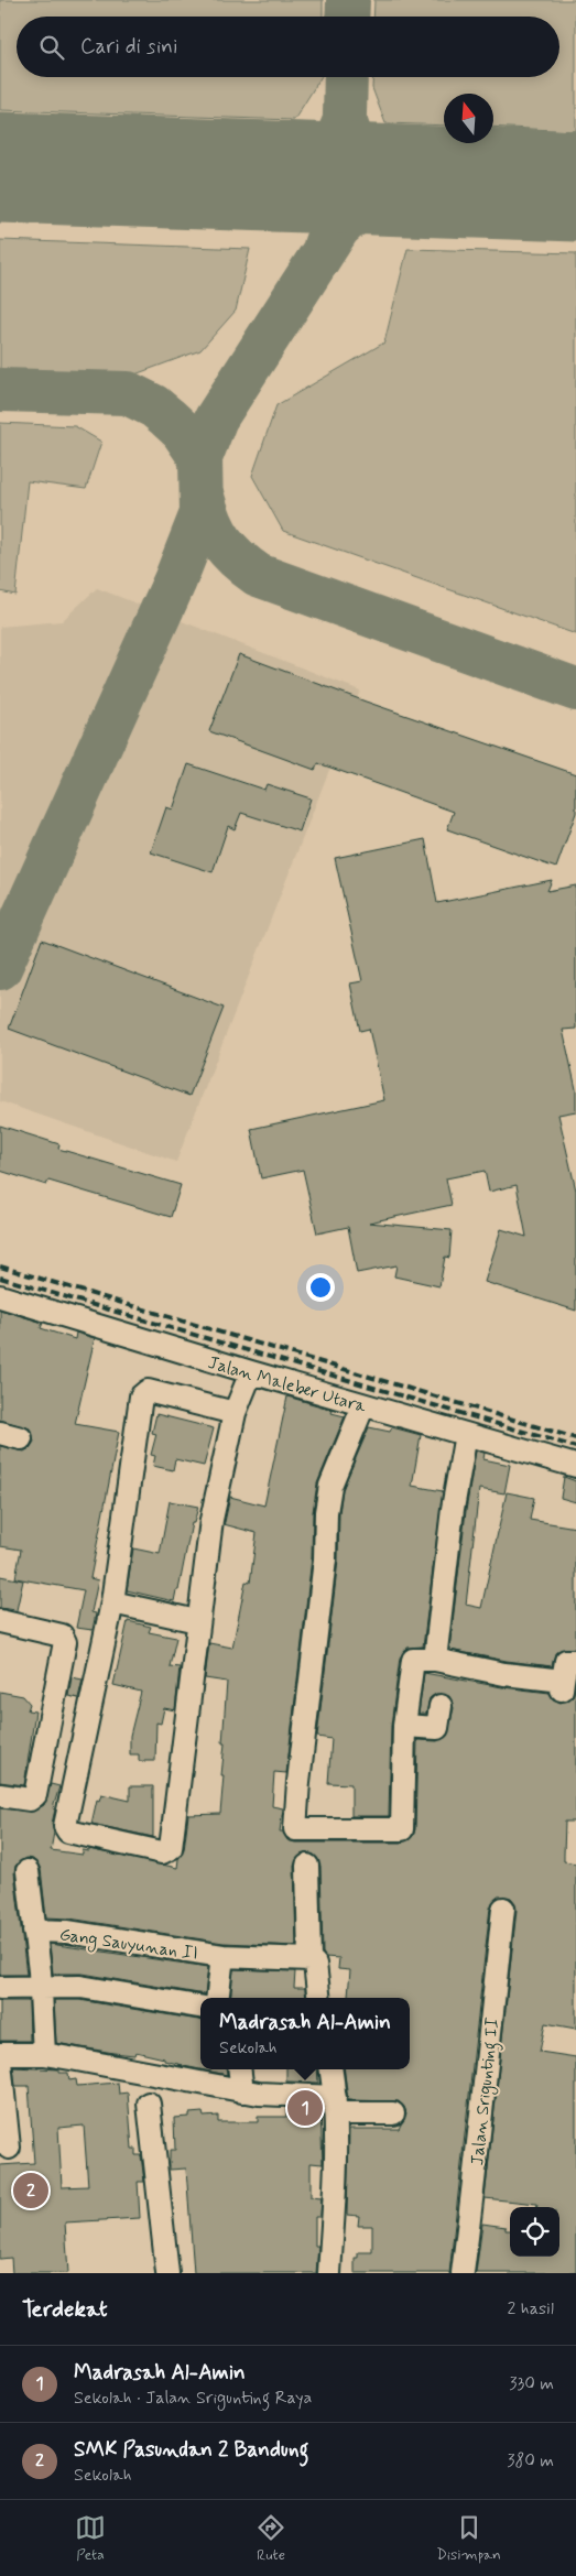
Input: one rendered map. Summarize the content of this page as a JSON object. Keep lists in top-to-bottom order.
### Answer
{
  "streets": {
    "street": ["Jalan Maleber Utara", "Gang Sauyunan II", "Jalan Srigunting II"]
  },
  "north": "top",
  "page": {
    "search": "Cari di sini",
    "popup": ["Madrasah Al-Amin", "Sekolah"],
    "pins": ["1", "2"],
    "heading": ["Terdekat", "2 hasil"],
    "list": [
      {
        "mark": "1",
        "name": "Madrasah Al-Amin",
        "note": "Sekolah · Jalan Srigunting Raya",
        "value": "330 m"
      },
      {
        "mark": "2",
        "name": "SMK Pasundan 2 Bandung",
        "note": "Sekolah",
        "value": "380 m"
      }
    ],
    "nav": ["Peta", "Rute", "Disimpan"]
  }
}
